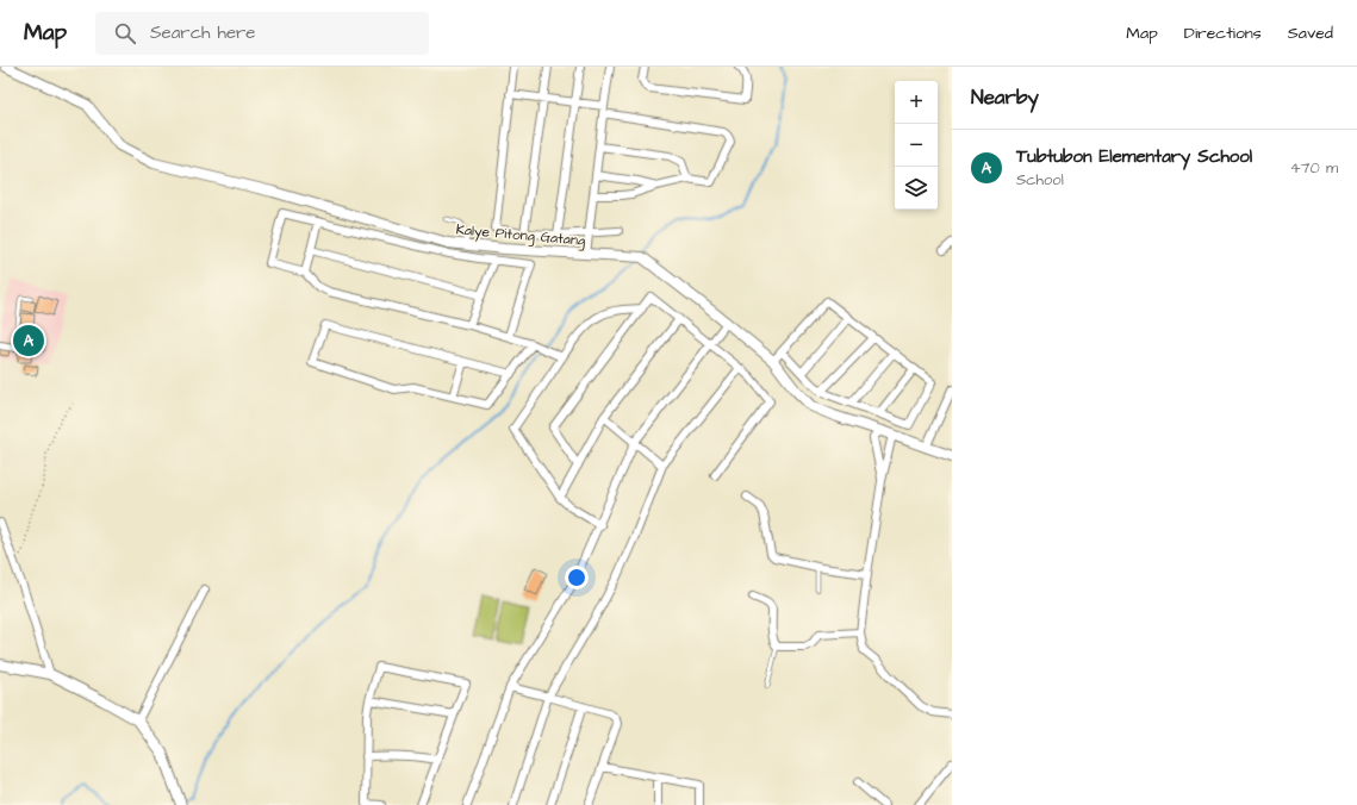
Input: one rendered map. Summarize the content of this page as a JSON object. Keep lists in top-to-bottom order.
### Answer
{
  "streets": {
    "street": ["Kalye Pitong Gatang"]
  },
  "page": {
    "header": "Map",
    "search": "Search here",
    "nav": ["Map", "Directions", "Saved"],
    "heading": "Nearby",
    "map_buttons": ["+", "−"],
    "list": [
      {
        "mark": "A",
        "name": "Tubtubon Elementary School",
        "note": "School",
        "value": "470 m"
      }
    ],
    "pins": "A"
  }
}
